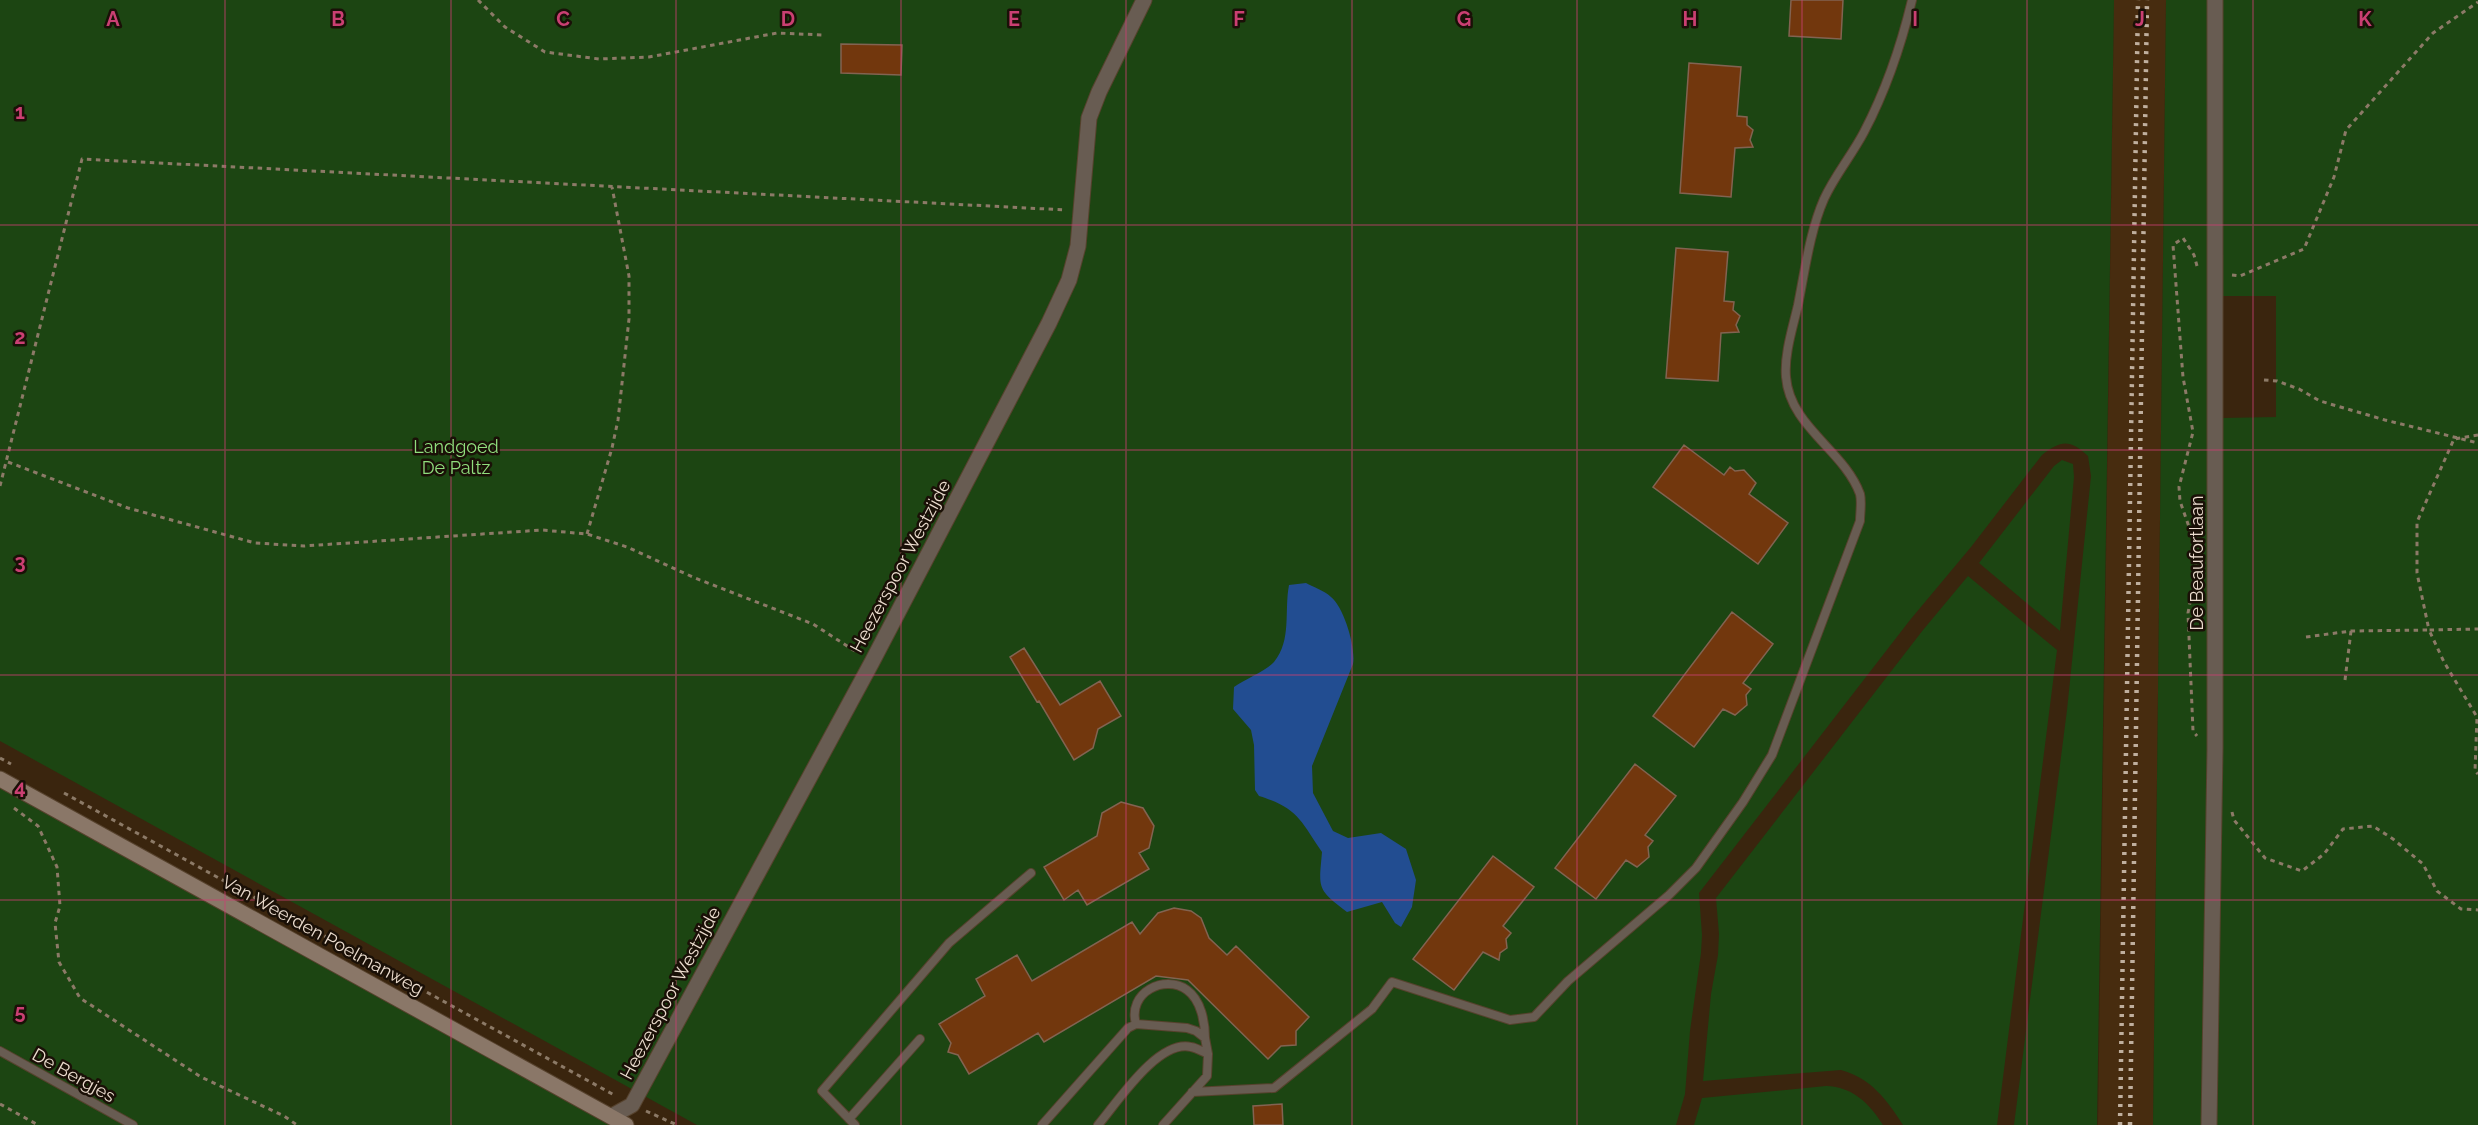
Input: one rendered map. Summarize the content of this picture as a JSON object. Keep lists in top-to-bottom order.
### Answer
{
  "streets": {
    "main road": ["Van Weerden Poelmanweg"],
    "street": ["De Beaufortlaan", "Heezerspoor Westzijde"],
    "lane": ["De Bergjes"]
  },
  "crossings": [
    ["Heezerspoor Westzijde", "Van Weerden Poelmanweg"]
  ],
  "parks": ["Landgoed De Paltz"],
  "grid": {
    "columns": [
      "A",
      "B",
      "C",
      "D",
      "E",
      "F",
      "G",
      "H",
      "I",
      "J",
      "K"
    ],
    "rows": [
      "1",
      "2",
      "3",
      "4",
      "5"
    ]
  }
}
